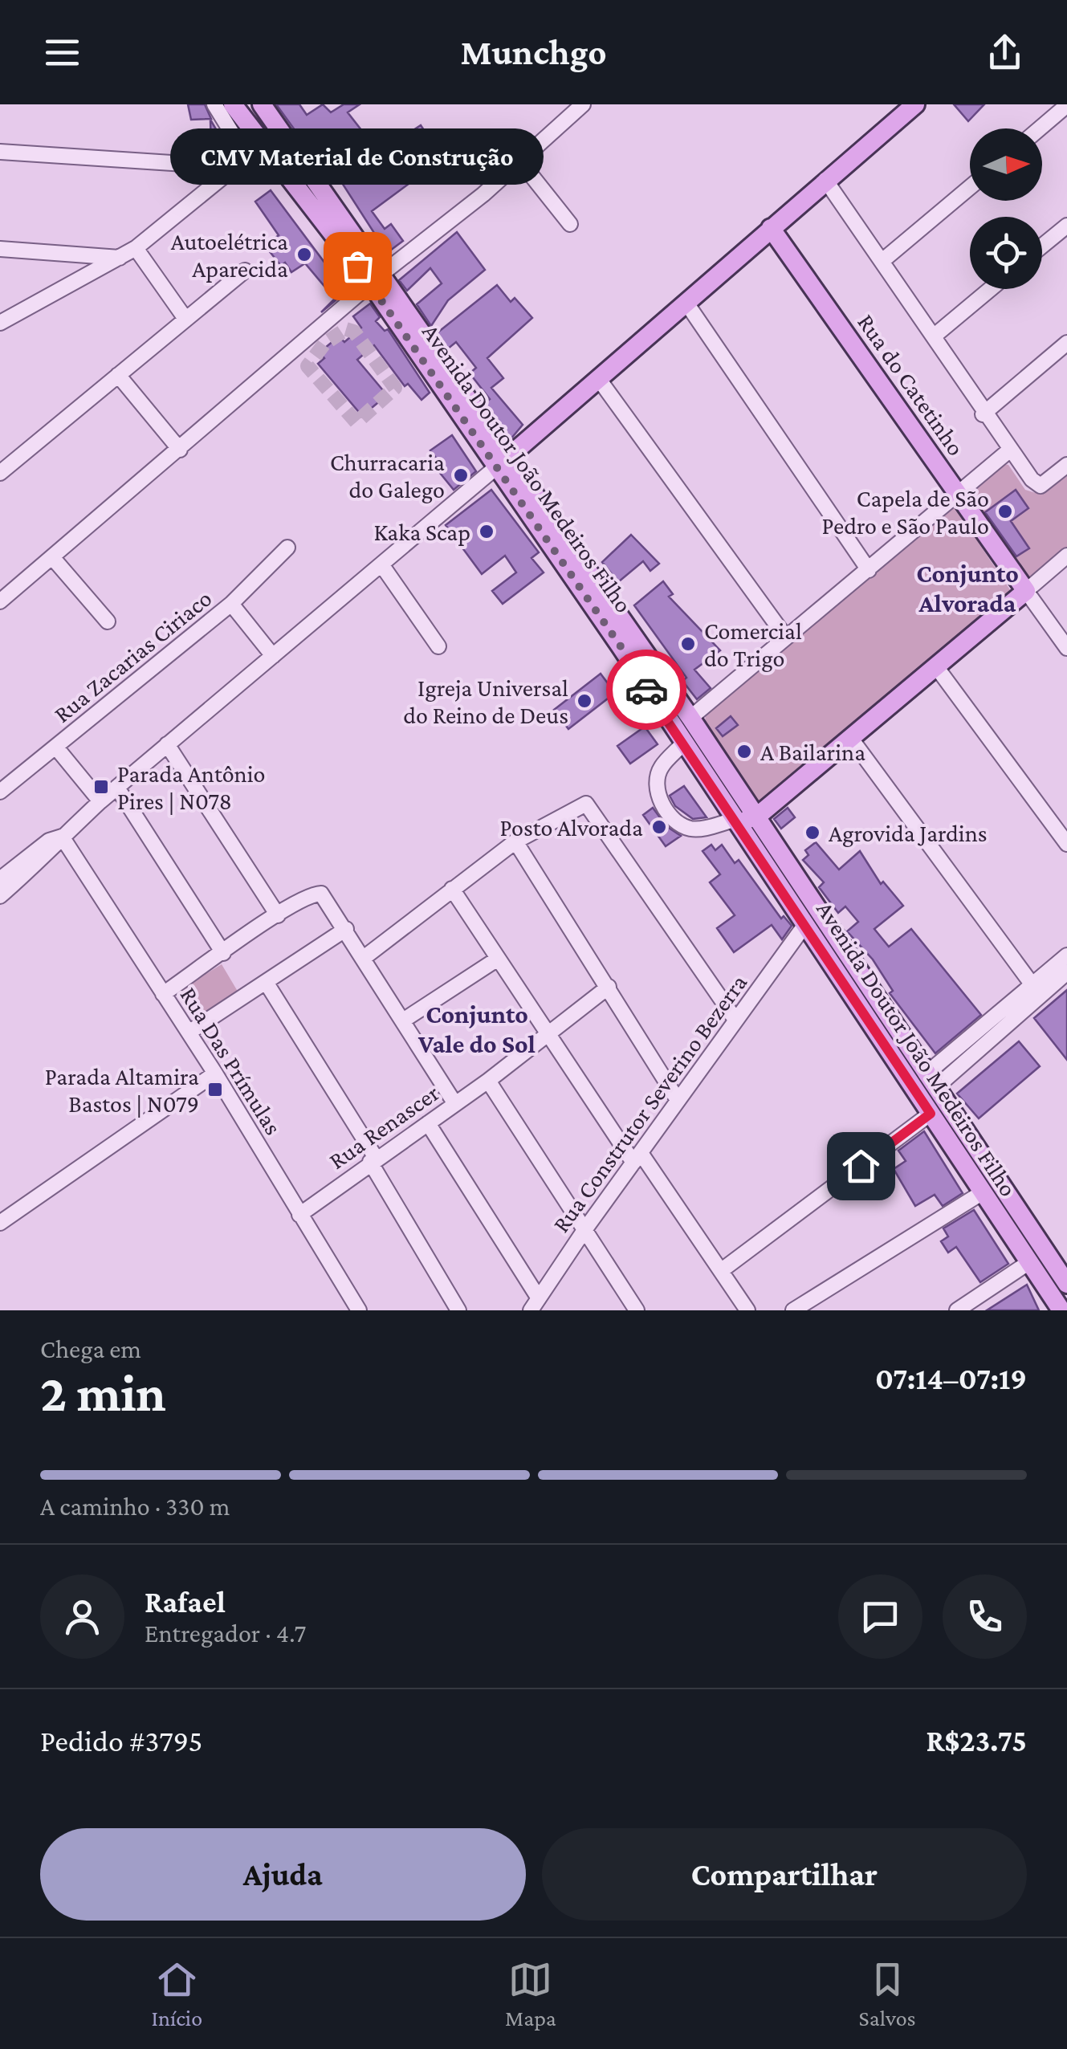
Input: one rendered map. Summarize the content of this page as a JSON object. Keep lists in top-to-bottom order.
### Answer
{
  "streets": {
    "main road": ["Rua do Catetinho", "Avenida Doutor João Medeiros Filho"],
    "street": [
      "Rua Zacarias Ciriaco",
      "Rua Das Prímulas",
      "Rua Construtor Severino Bezerra",
      "Rua Renascer"
    ]
  },
  "crossings": [
    ["Avenida Doutor João Medeiros Filho", "Rua Construtor Severino Bezerra"],
    ["Rua Das Prímulas", "Rua Renascer"]
  ],
  "districts": ["Conjunto Alvorada", "Conjunto Vale do Sol"],
  "places": {
    "other": [
      "Autoelétrica Aparecida",
      "CMV Material de Construção",
      "Churracaria do Galego",
      "Capela de São Pedro e São Paulo",
      "Kaka Scap",
      "Comercial do Trigo",
      "Igreja Universal do Reino de Deus",
      "A Bailarina",
      "Posto Alvorada",
      "Agrovida Jardins"
    ],
    "transit": ["Parada Antônio Pires | N078", "Parada Altamira Bastos | N079"]
  },
  "north": "right",
  "page": {
    "header": "Munchgo",
    "bubble": "CMV Material de Construção",
    "heading": ["2 min", "Chega em", "07:14–07:19"],
    "panel": [
      "Rafael",
      "Entregador · 4.7",
      "Pedido #3795",
      "R$23.75"
    ],
    "bar": "A caminho · 330 m",
    "buttons": ["Ajuda", "Compartilhar"],
    "tabs": ["Início", "Mapa", "Salvos"]
  }
}
